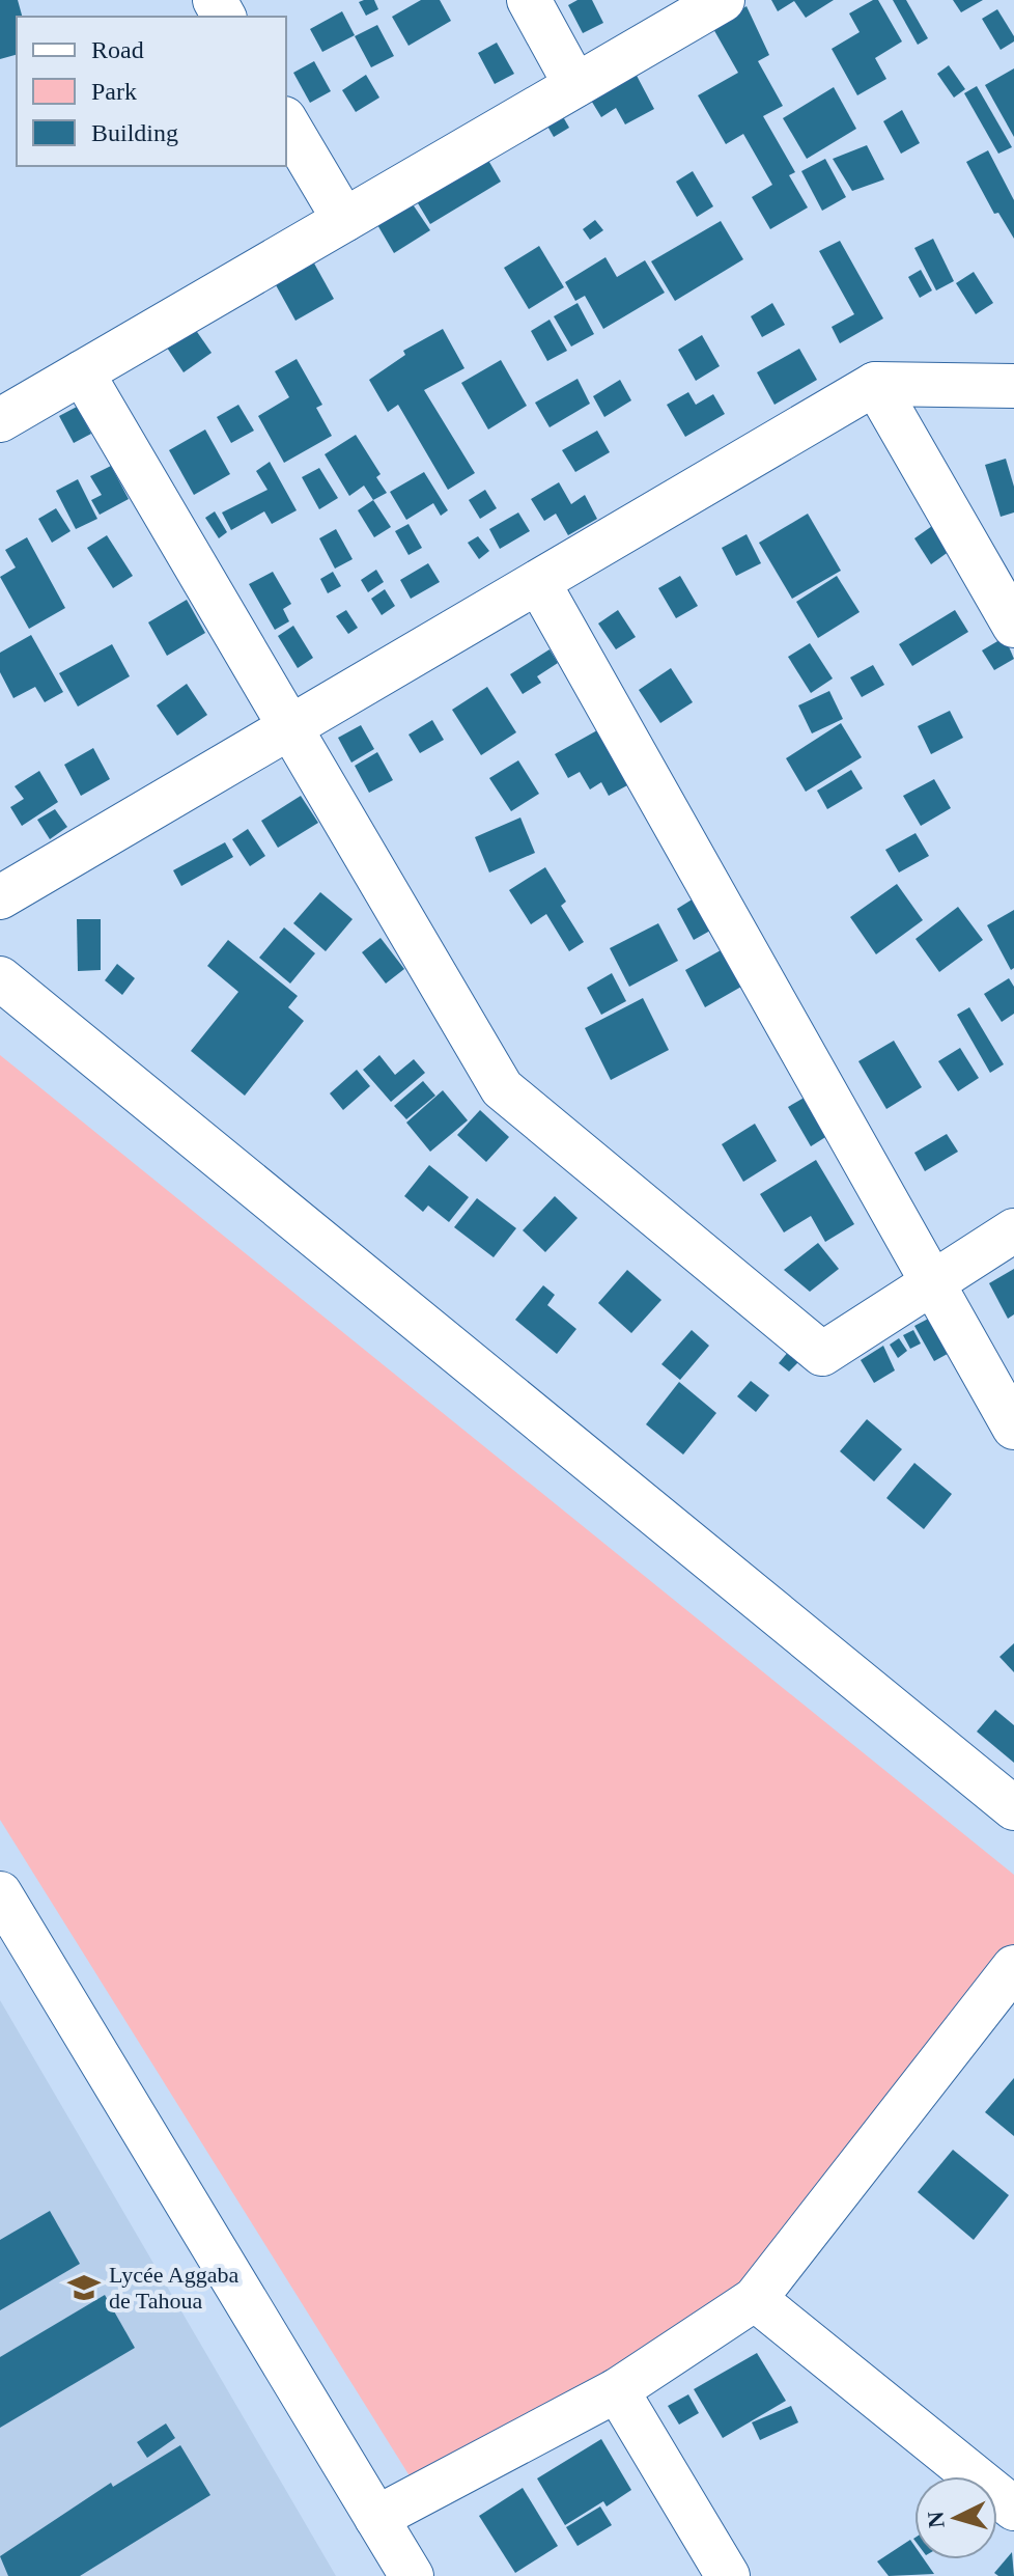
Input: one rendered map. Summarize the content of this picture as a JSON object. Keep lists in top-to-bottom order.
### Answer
{
  "places": {
    "school or university": ["Lycée Aggaba de Tahoua"]
  },
  "legend": ["Road", "Park", "Building"],
  "north": "left"
}
